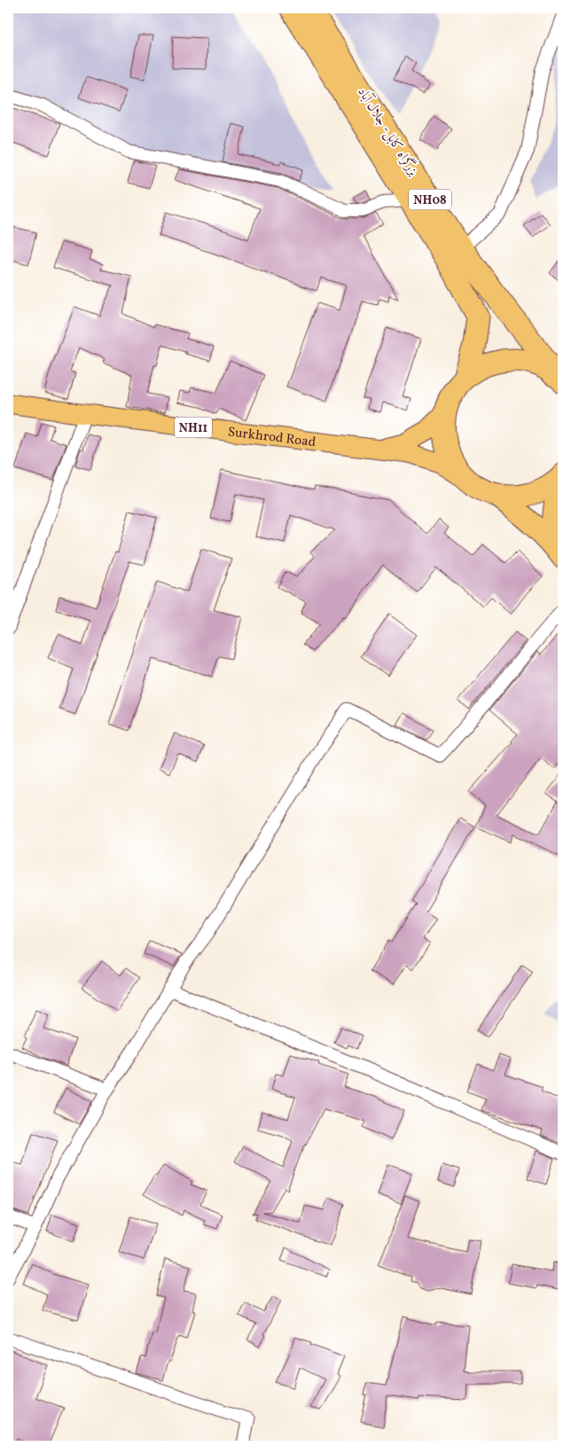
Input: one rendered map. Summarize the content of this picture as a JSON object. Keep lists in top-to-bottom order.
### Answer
{
  "streets": {
    "highway": ["بزرگراه کابل- جلال آباد", "NH08"],
    "main road": ["NH11", "Surkhrod Road"]
  },
  "crossings": [
    ["بزرگراه کابل- جلال آباد", "Surkhrod Road"]
  ]
}
